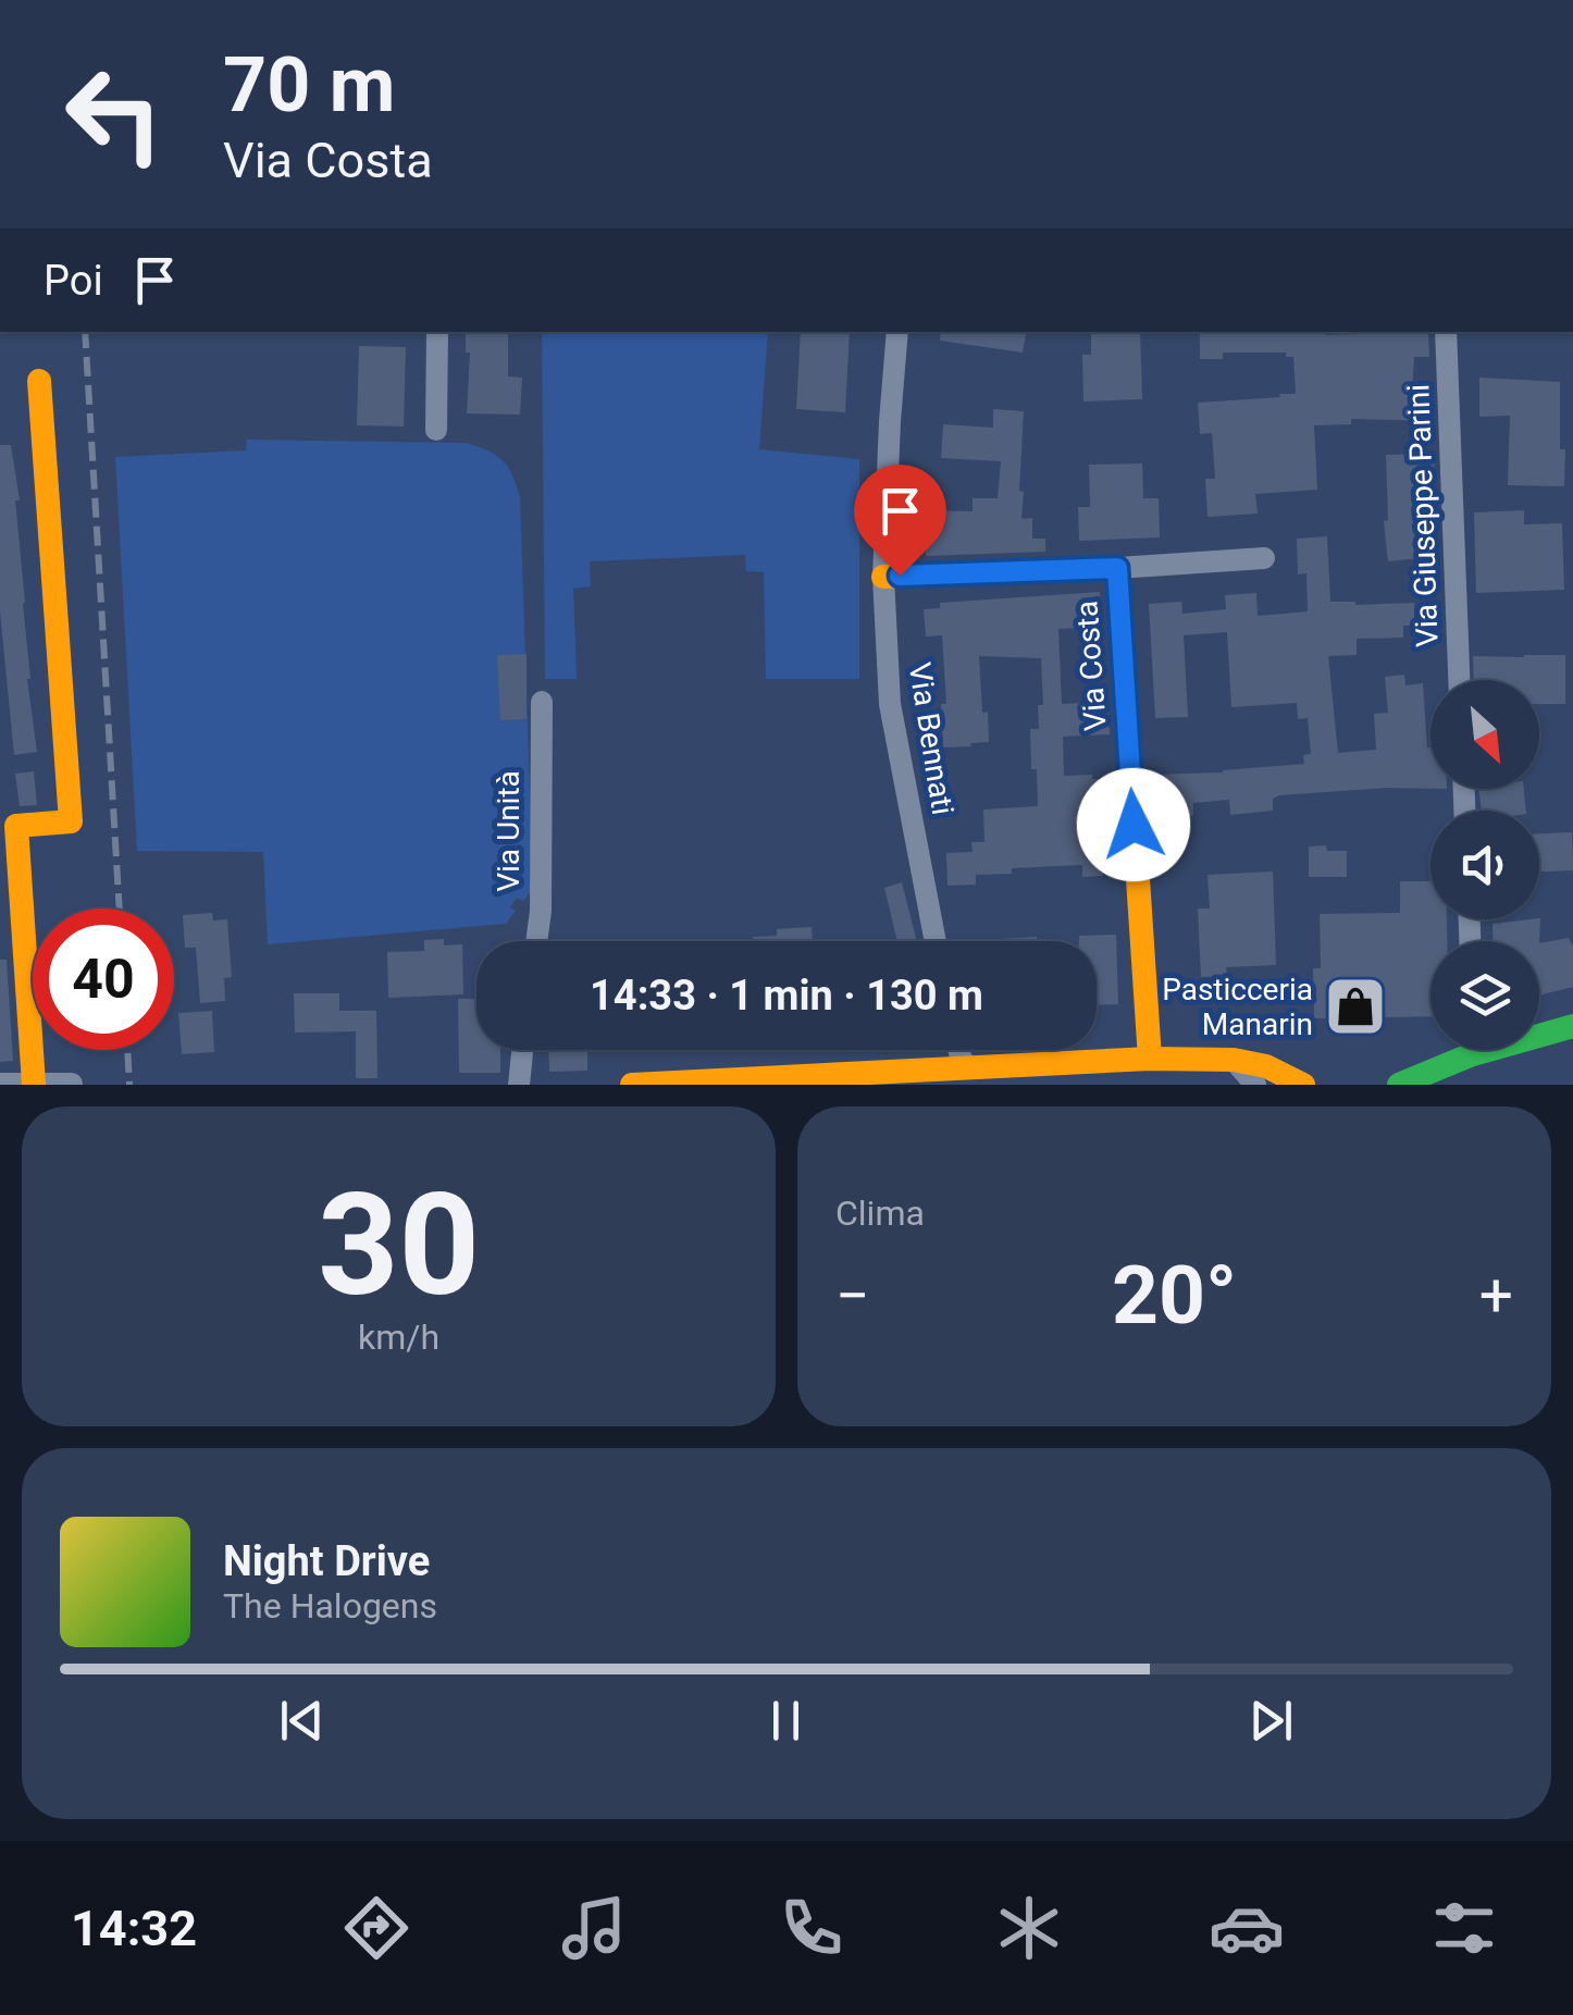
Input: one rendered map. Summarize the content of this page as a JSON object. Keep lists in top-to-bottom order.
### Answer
{
  "streets": {
    "street": [
      "Via Giuseppe Parini",
      "Via Costa",
      "Via Bennati",
      "Via Unità"
    ]
  },
  "crossings": [
    ["Via Costa", "Via Bennati"]
  ],
  "places": {
    "shop": ["Pasticceria Manarin"]
  },
  "north": "bottom right",
  "page": {
    "turn": ["70 m", "Via Costa"],
    "then": "Poi",
    "limit": "40",
    "trip": "14:33 · 1 min · 130 m",
    "tile": [
      ["30", "km/h"],
      "Clima"
    ],
    "heat": ["−", "20°", "+"],
    "song": ["Night Drive", "The Halogens"],
    "tabs": "14:32"
  }
}
